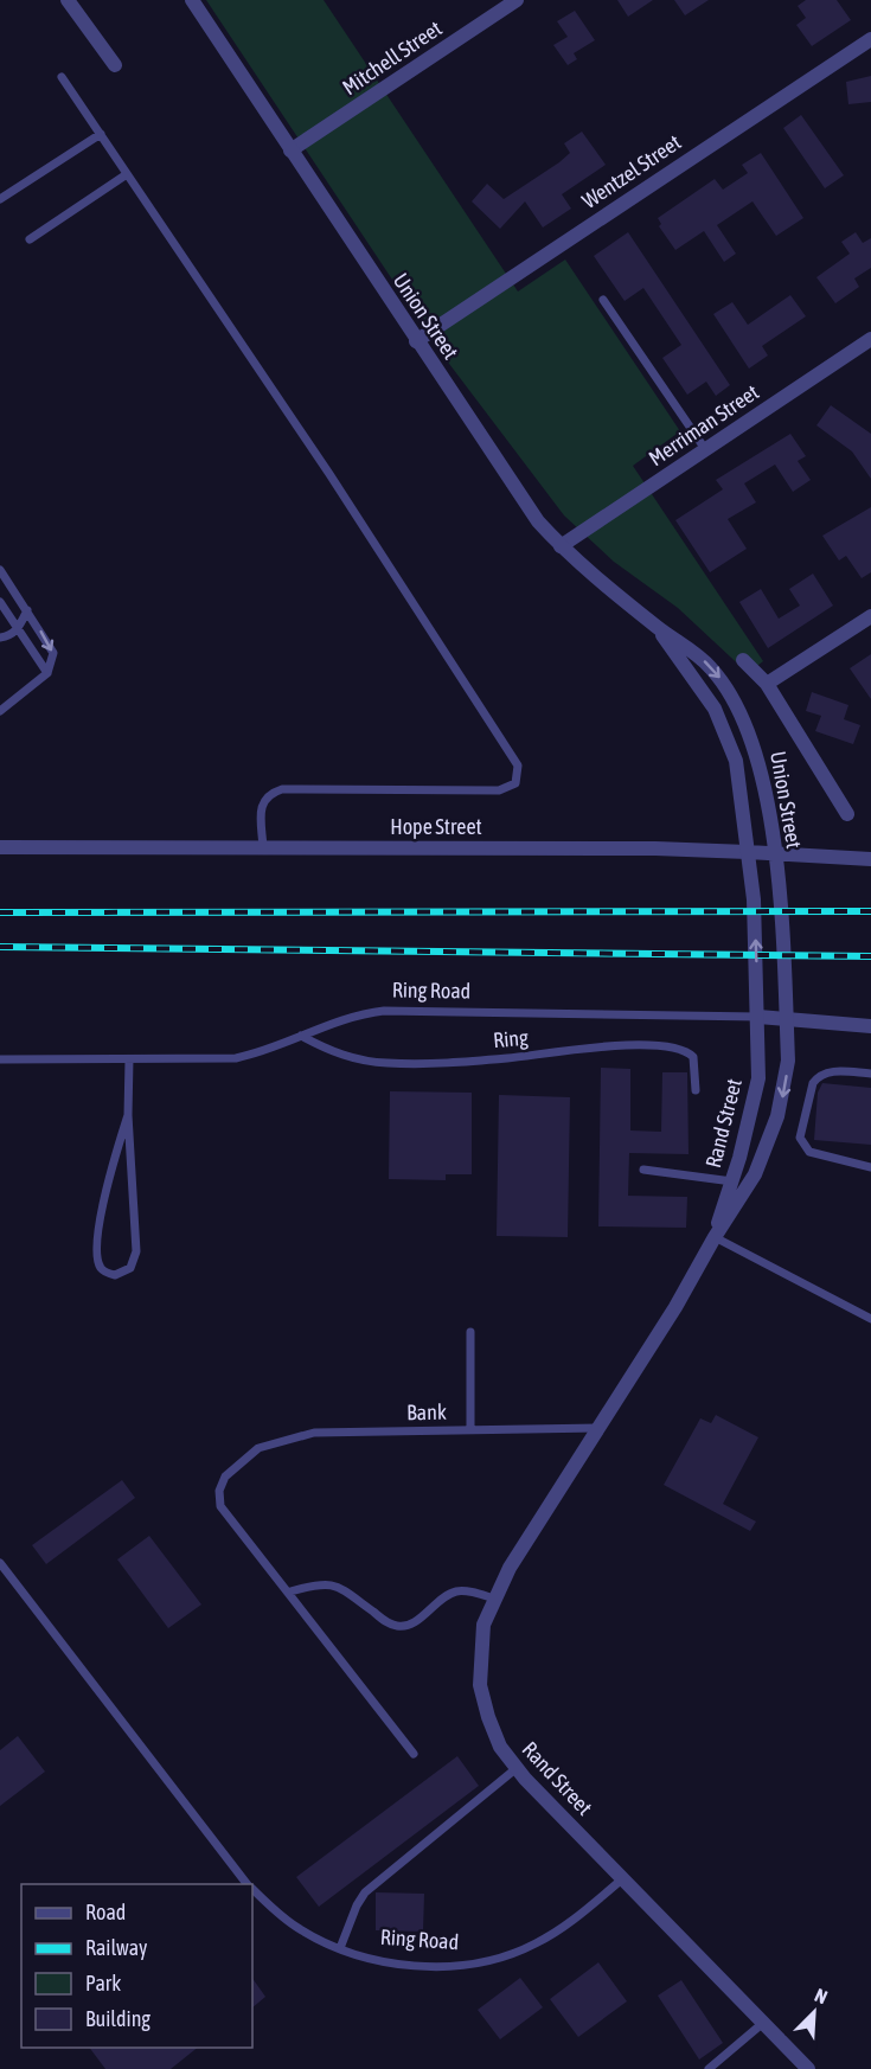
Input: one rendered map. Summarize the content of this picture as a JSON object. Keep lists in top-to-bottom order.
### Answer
{
  "streets": {
    "street": [
      "Mitchell Street",
      "Wentzel Street",
      "Union Street",
      "Merriman Street",
      "Hope Street",
      "Ring Road",
      "Rand Street"
    ],
    "lane": ["Ring", "Bank"]
  },
  "crossings": [
    ["Mitchell Street", "Union Street"],
    ["Wentzel Street", "Union Street"],
    ["Union Street", "Merriman Street"],
    ["Union Street", "Hope Street"],
    ["Union Street", "Ring Road"],
    ["Union Street", "Rand Street"],
    ["Ring Road", "Ring"],
    ["Ring Road", "Rand Street"],
    ["Rand Street", "Bank"]
  ],
  "legend": [
    "Road",
    "Railway",
    "Park",
    "Building"
  ],
  "north": "top right"
}
